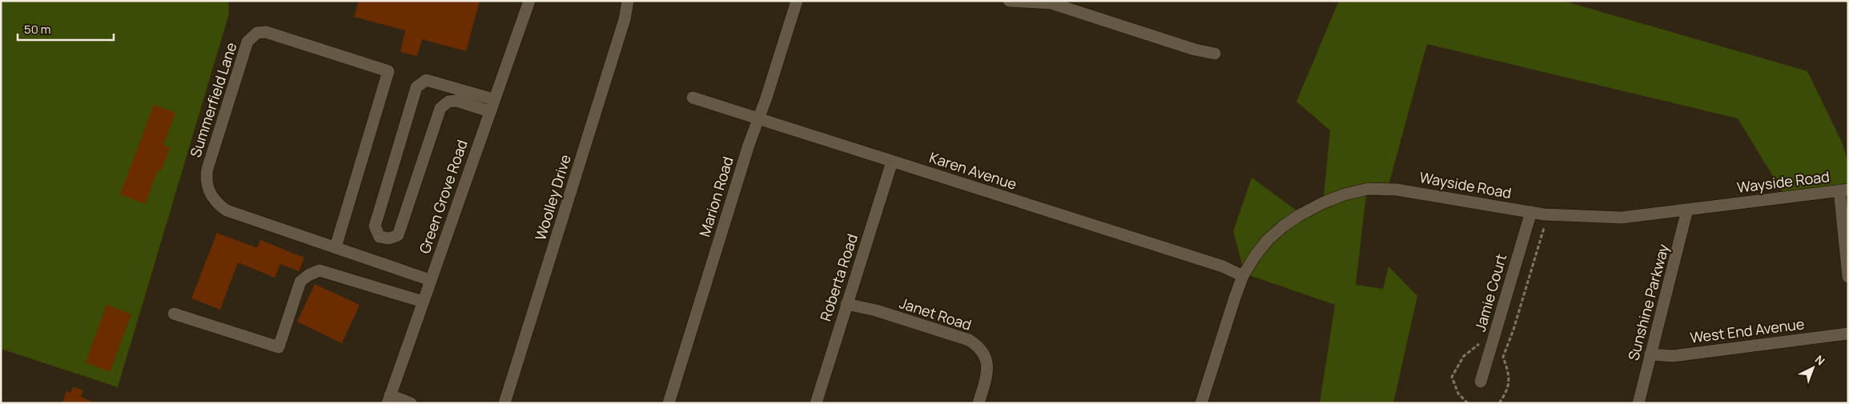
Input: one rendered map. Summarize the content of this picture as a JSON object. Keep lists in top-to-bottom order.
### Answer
{
  "streets": {
    "street": [
      "Summerfield Lane",
      "Karen Avenue",
      "Wayside Road",
      "Green Grove Road",
      "Marion Road",
      "Woolley Drive",
      "Roberta Road",
      "Jamie Court",
      "Sunshine Parkway",
      "Janet Road",
      "West End Avenue"
    ]
  },
  "crossings": [
    ["Summerfield Lane", "Green Grove Road"],
    ["Karen Avenue", "Wayside Road"],
    ["Karen Avenue", "Marion Road"],
    ["Karen Avenue", "Roberta Road"],
    ["Wayside Road", "Jamie Court"],
    ["Wayside Road", "Sunshine Parkway"],
    ["Roberta Road", "Janet Road"],
    ["Sunshine Parkway", "West End Avenue"]
  ],
  "scale_bar": "50 m",
  "north": "top right"
}
